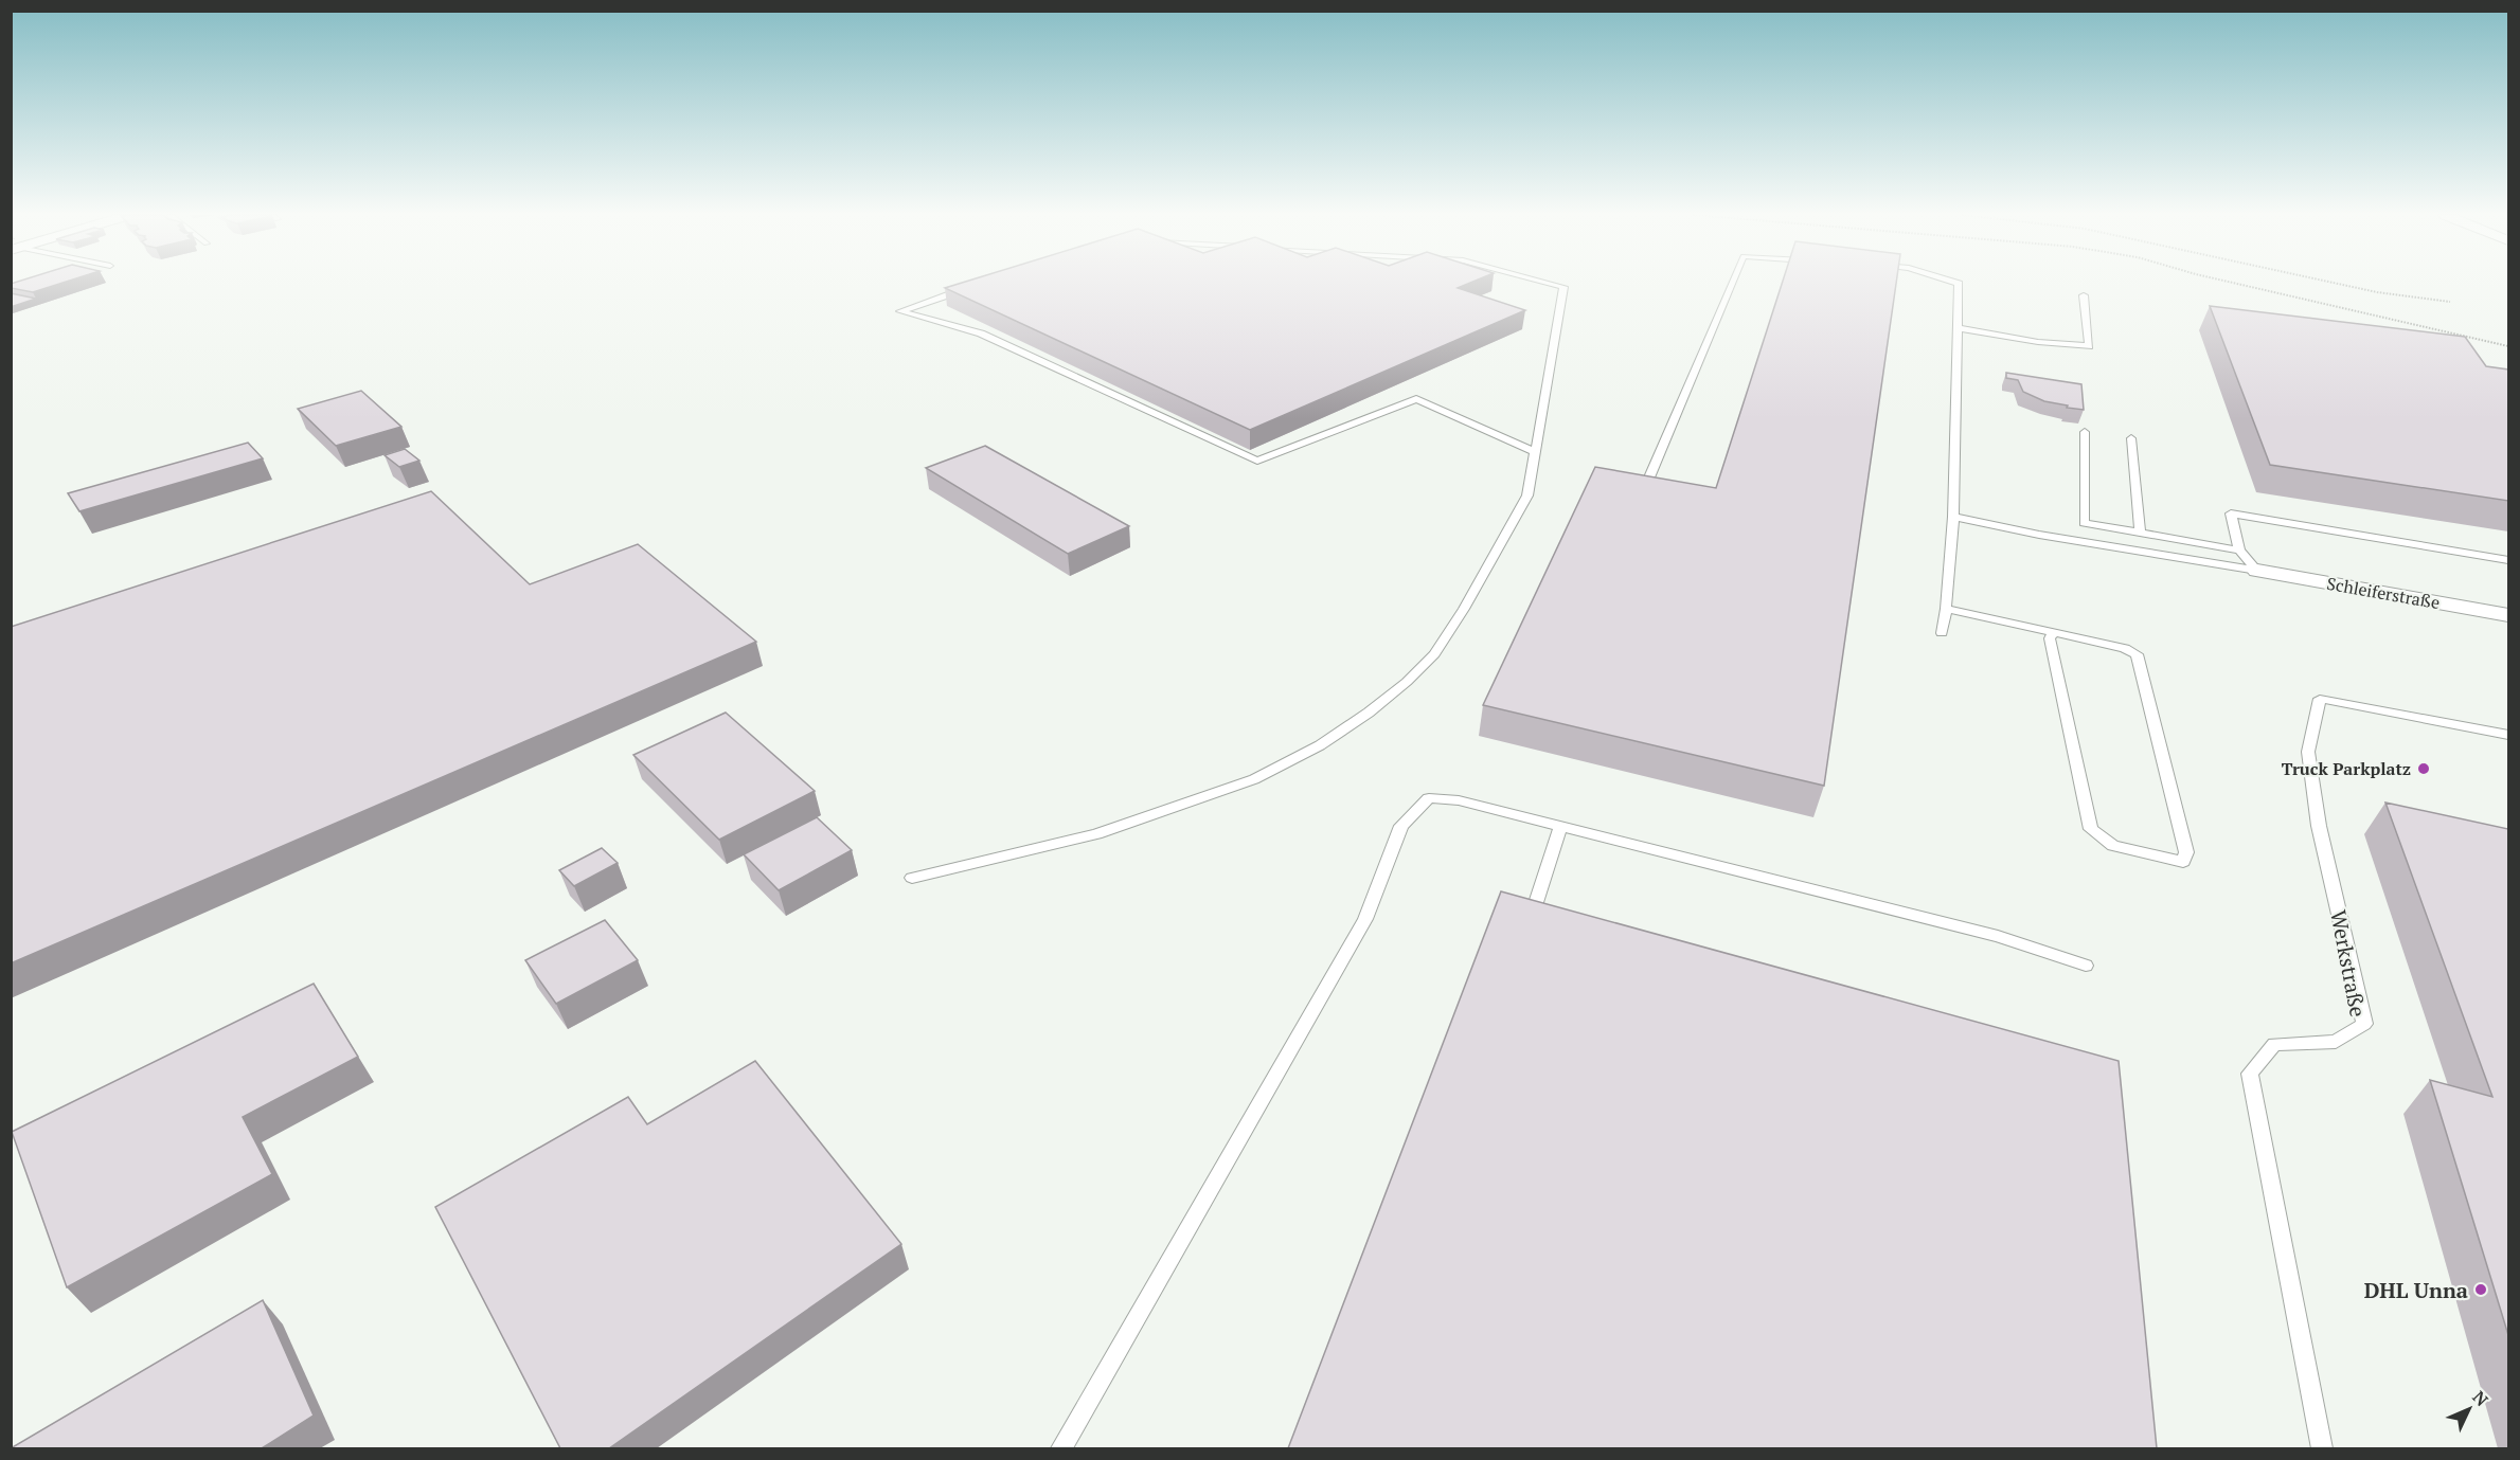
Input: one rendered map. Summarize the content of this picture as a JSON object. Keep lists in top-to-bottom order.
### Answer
{
  "streets": {
    "street": ["Schleiferstraße"],
    "lane": ["Werkstraße"]
  },
  "places": ["Truck Parkplatz", "DHL Unna"],
  "north": "top right"
}
